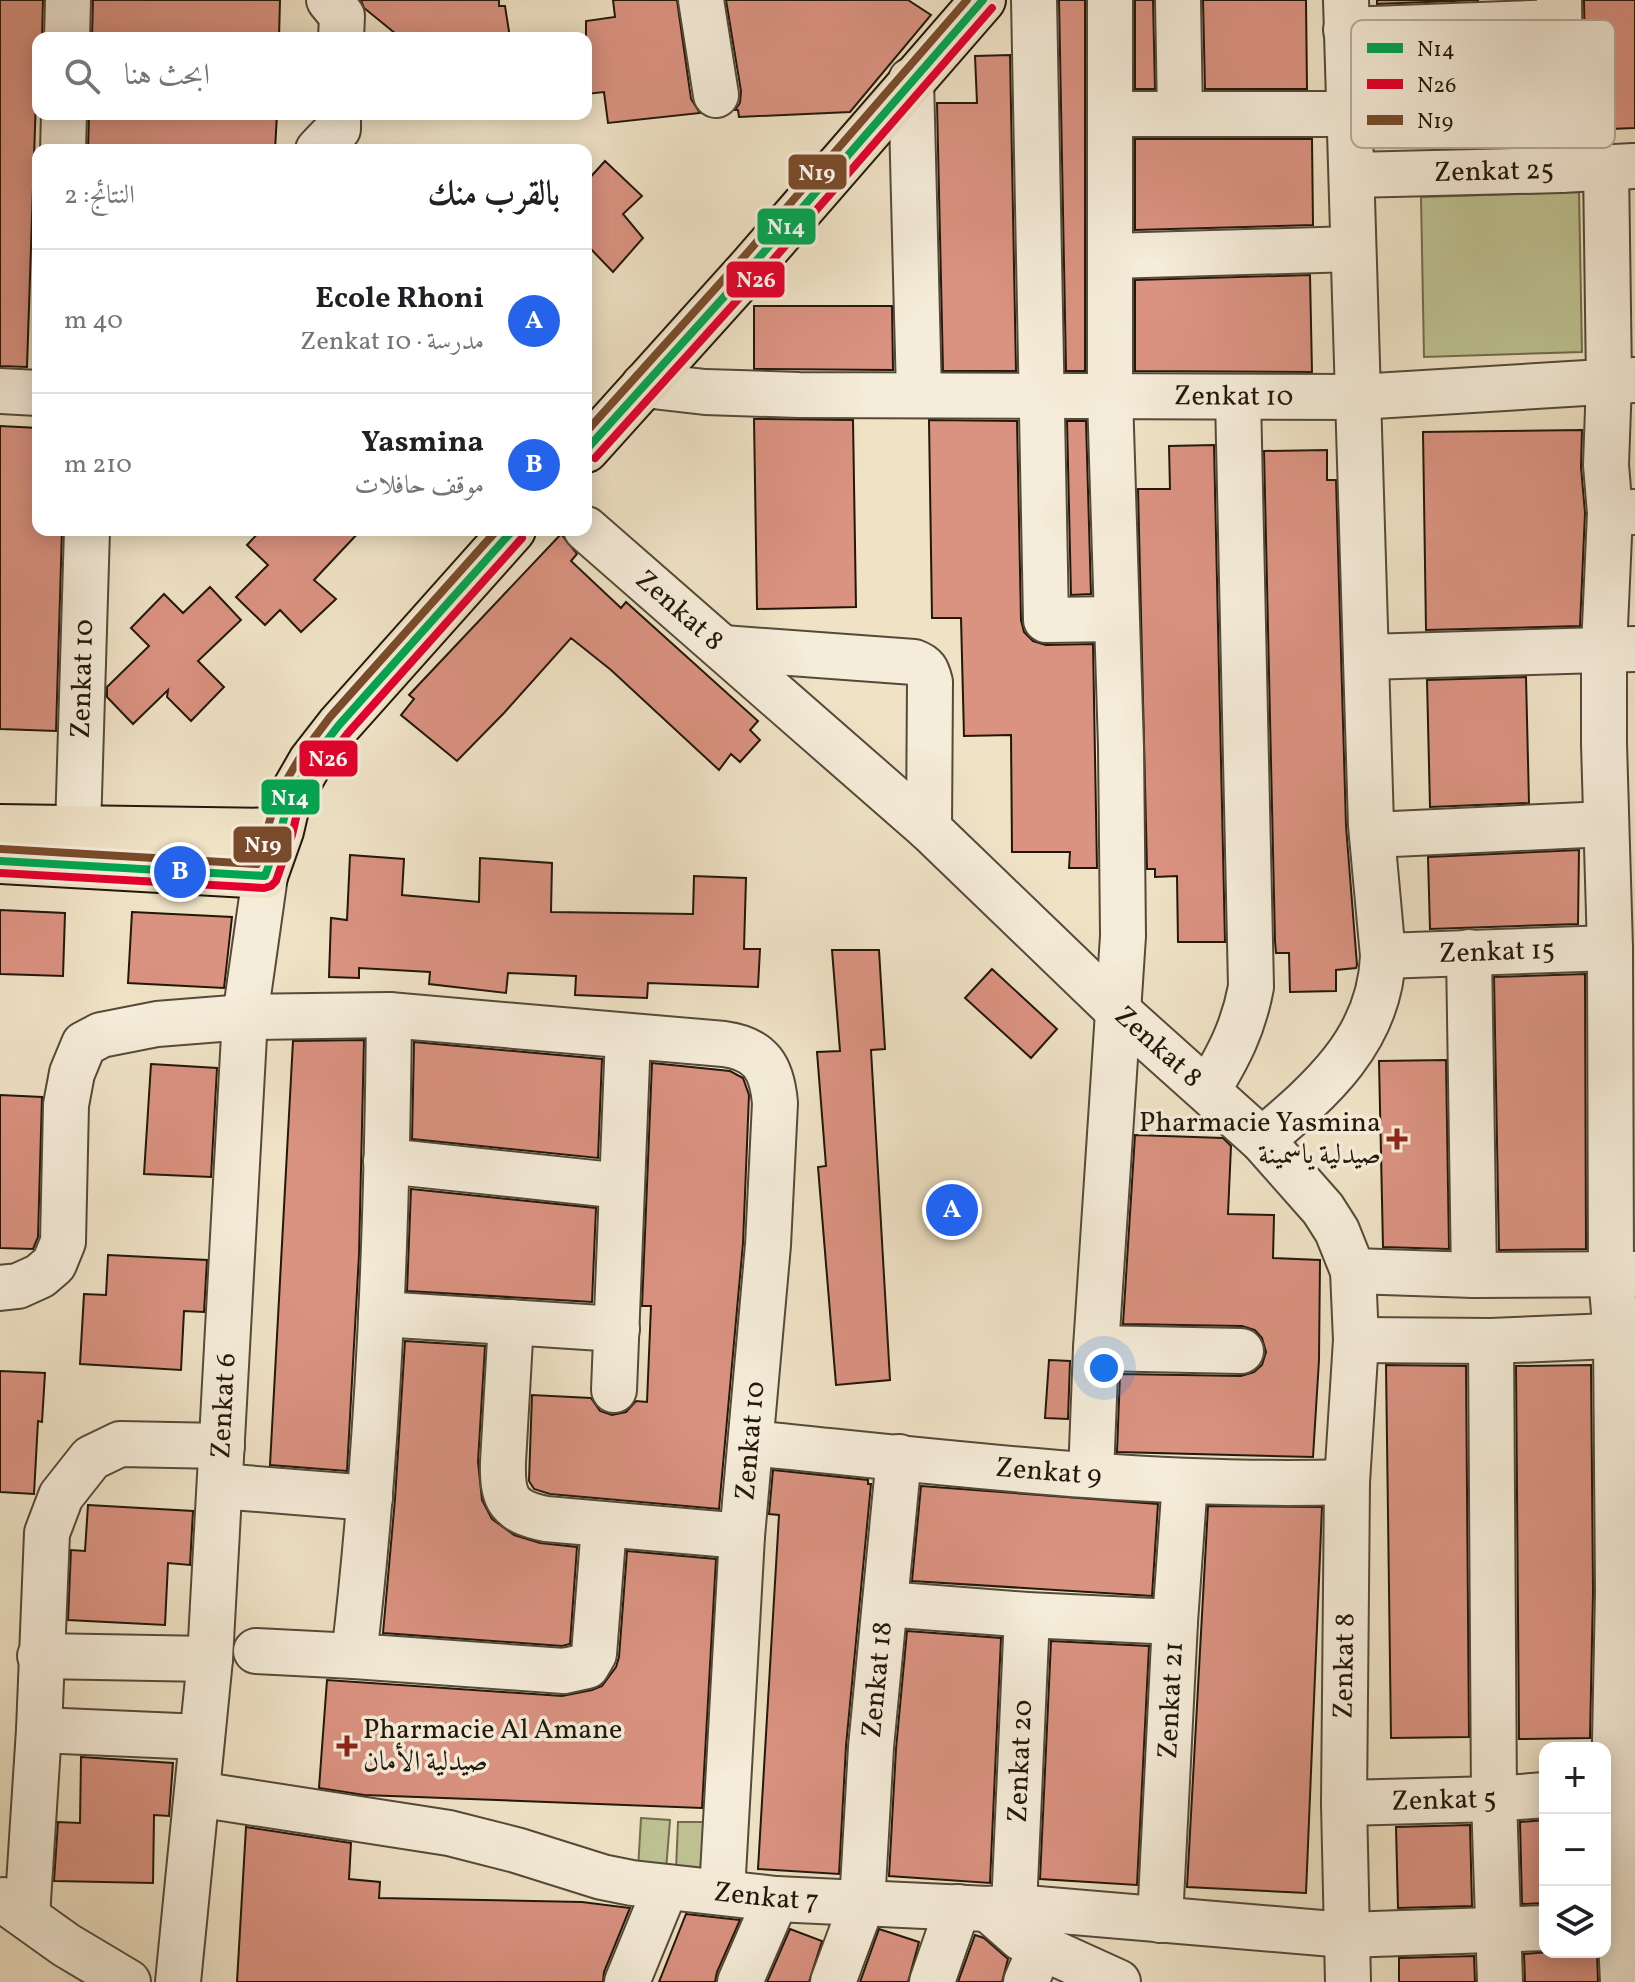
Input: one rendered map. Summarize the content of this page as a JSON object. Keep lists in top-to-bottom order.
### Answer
{
  "streets": {
    "main road": ["Zenkat 6"],
    "street": [
      "Zenkat 25",
      "Zenkat 10",
      "Zenkat 8",
      "Zenkat 15",
      "Zenkat 9",
      "Zenkat 18",
      "Zenkat 21",
      "Zenkat 20",
      "Zenkat 5",
      "Zenkat 7"
    ]
  },
  "crossings": [
    ["Zenkat 10", "Zenkat 6"],
    ["Zenkat 10", "Zenkat 9"],
    ["Zenkat 10", "Zenkat 7"],
    ["Zenkat 8", "Zenkat 9"],
    ["Zenkat 8", "Zenkat 5"],
    ["Zenkat 8", "Zenkat 7"],
    ["Zenkat 6", "Zenkat 7"],
    ["Zenkat 9", "Zenkat 18"],
    ["Zenkat 9", "Zenkat 21"],
    ["Zenkat 18", "Zenkat 7"],
    ["Zenkat 21", "Zenkat 7"],
    ["Zenkat 20", "Zenkat 7"]
  ],
  "places": {
    "health": ["Pharmacie Yasmina صيدلية ياسمينة", "Pharmacie Al Amane صيدلية الأمان"]
  },
  "lines": ["transit line N14", "transit line N19", "transit line N26"],
  "legend": ["N14", "N26", "N19"],
  "page": {
    "search": "ابحث هنا",
    "heading": ["بالقرب منك", "النتائج: 2"],
    "list": [
      {
        "mark": "A",
        "name": "Ecole Rhoni",
        "note": "مدرسة · Zenkat 10",
        "value": "40 m"
      },
      {
        "mark": "B",
        "name": "Yasmina",
        "note": "موقف حافلات",
        "value": "210 m"
      }
    ],
    "pins": ["B", "A"],
    "map_buttons": ["+", "−"]
  }
}
